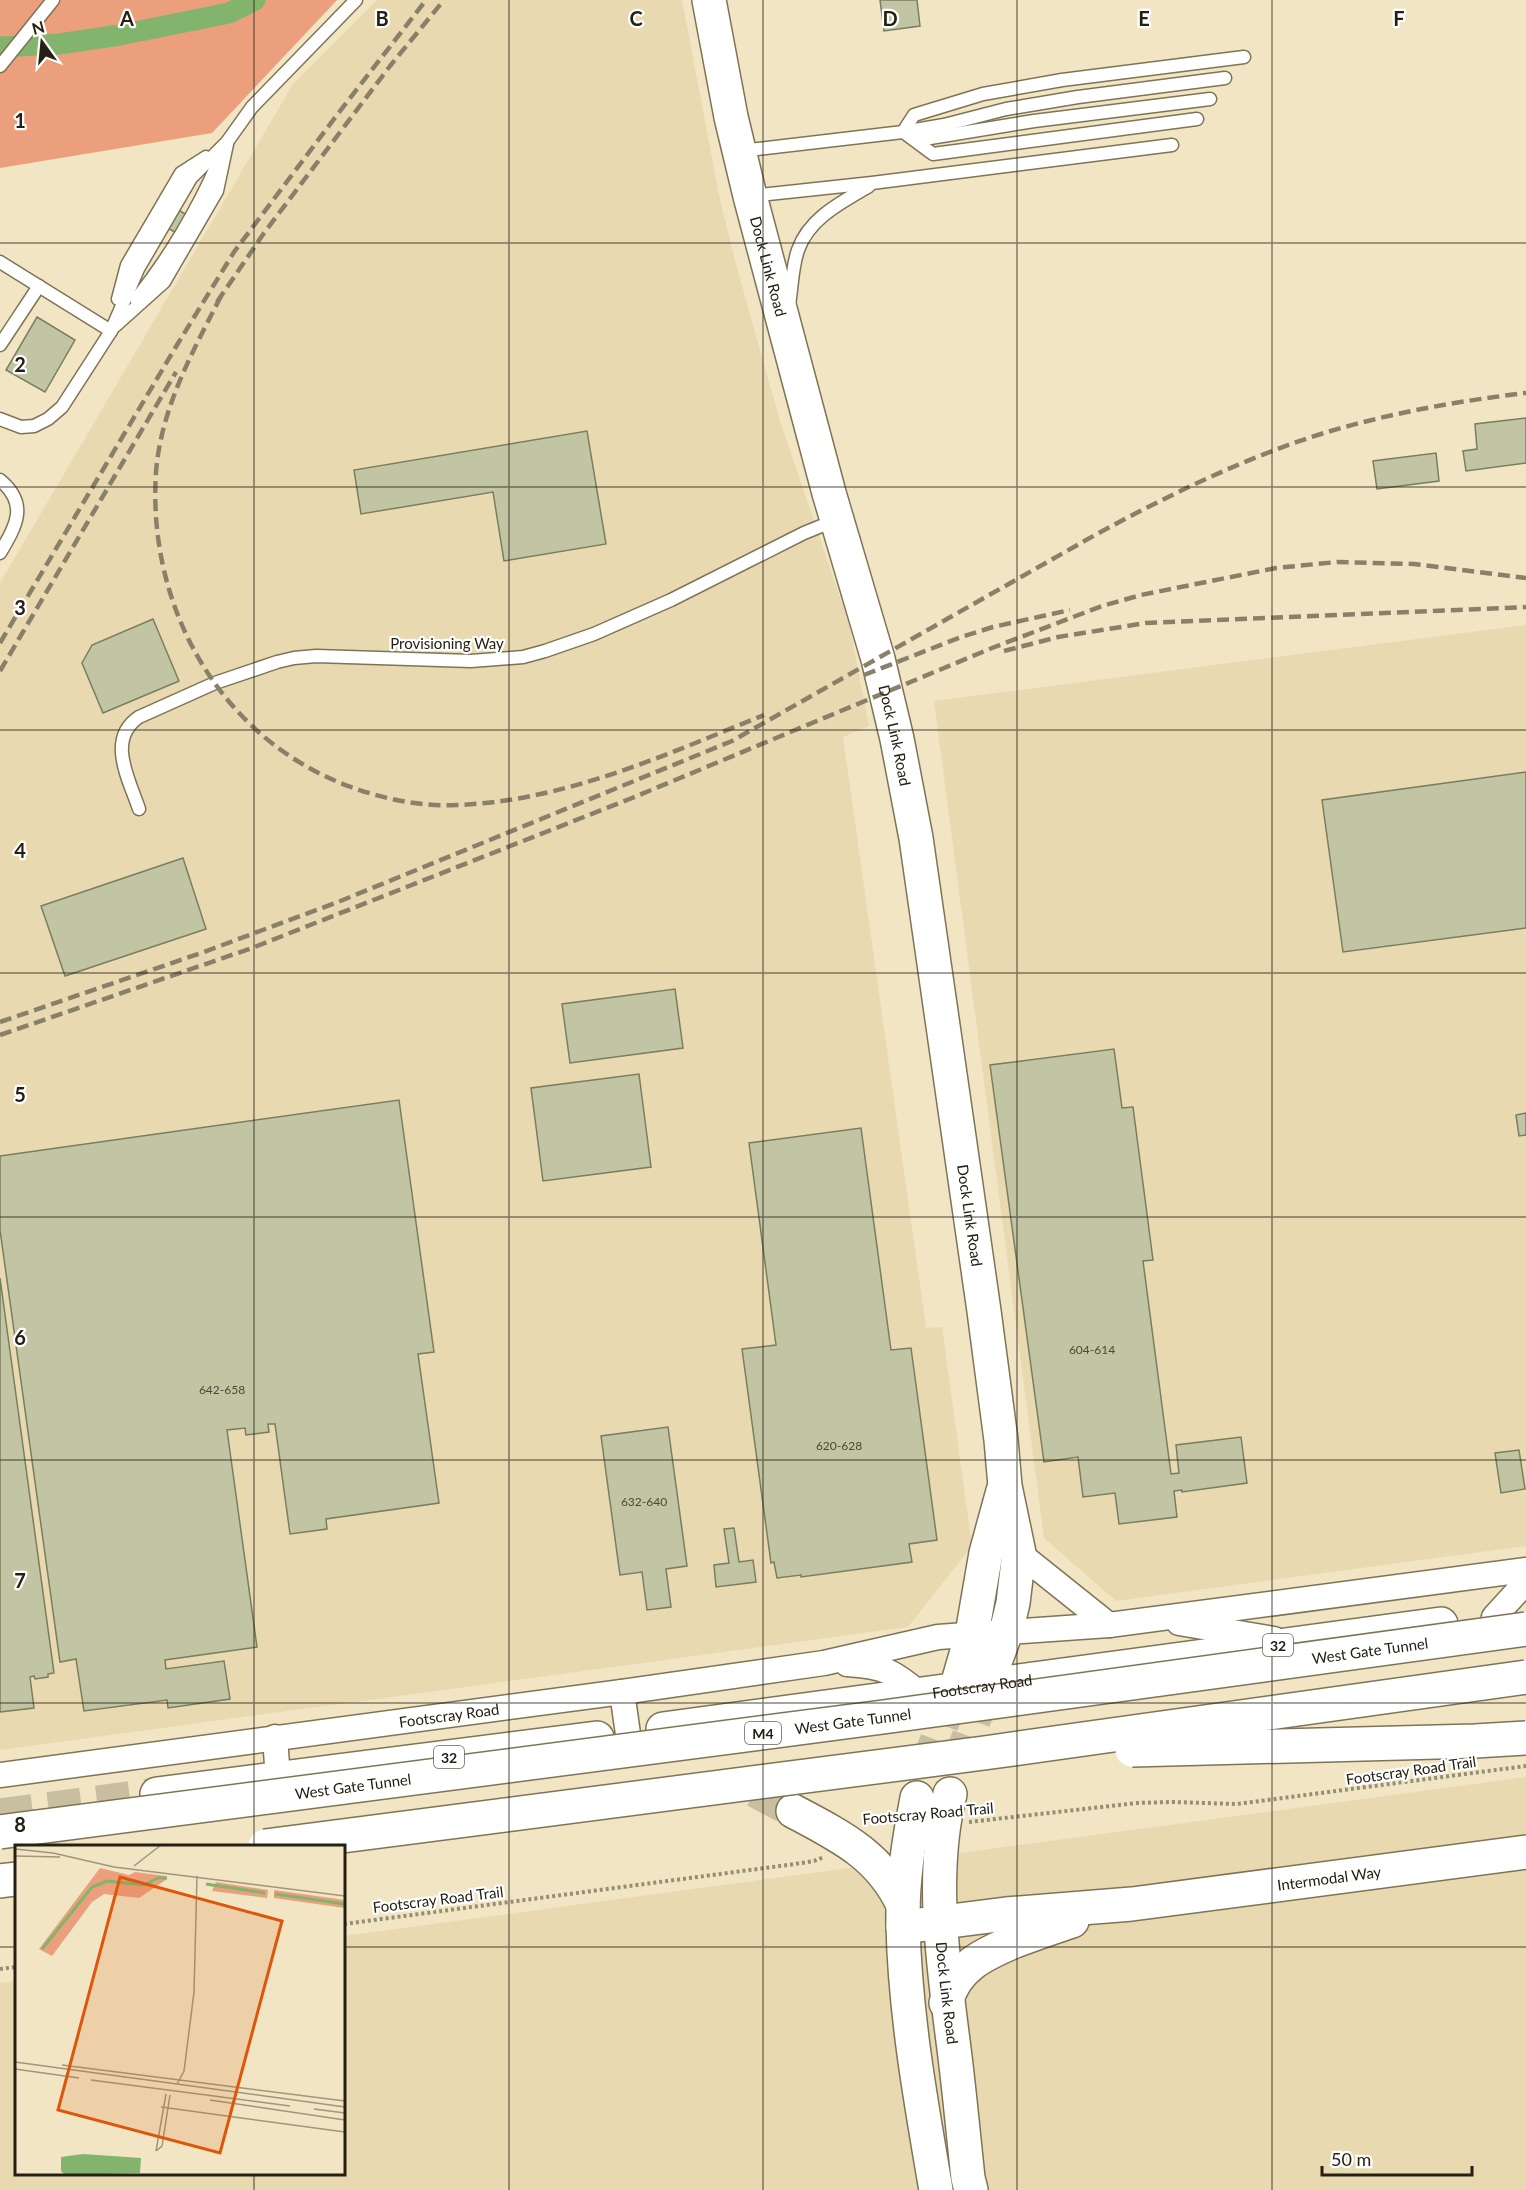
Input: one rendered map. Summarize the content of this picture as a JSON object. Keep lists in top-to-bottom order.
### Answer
{
  "streets": {
    "main road": [
      "Dock Link Road",
      "32",
      "West Gate Tunnel",
      "Footscray Road",
      "M4",
      "Intermodal Way"
    ],
    "lane": ["Provisioning Way"],
    "path": ["Footscray Road Trail"]
  },
  "crossings": [
    ["Dock Link Road", "Provisioning Way"],
    ["Dock Link Road", "Footscray Road"],
    ["Dock Link Road", "Footscray Road Trail"],
    ["Dock Link Road", "Intermodal Way"]
  ],
  "house_numbers": [
    "604-614",
    "642-658",
    "620-628",
    "632-640"
  ],
  "scale_bar": "50 m",
  "north": "top",
  "grid": {
    "columns": [
      "A",
      "B",
      "C",
      "D",
      "E",
      "F"
    ],
    "rows": [
      "1",
      "2",
      "3",
      "4",
      "5",
      "6",
      "7",
      "8"
    ]
  }
}
